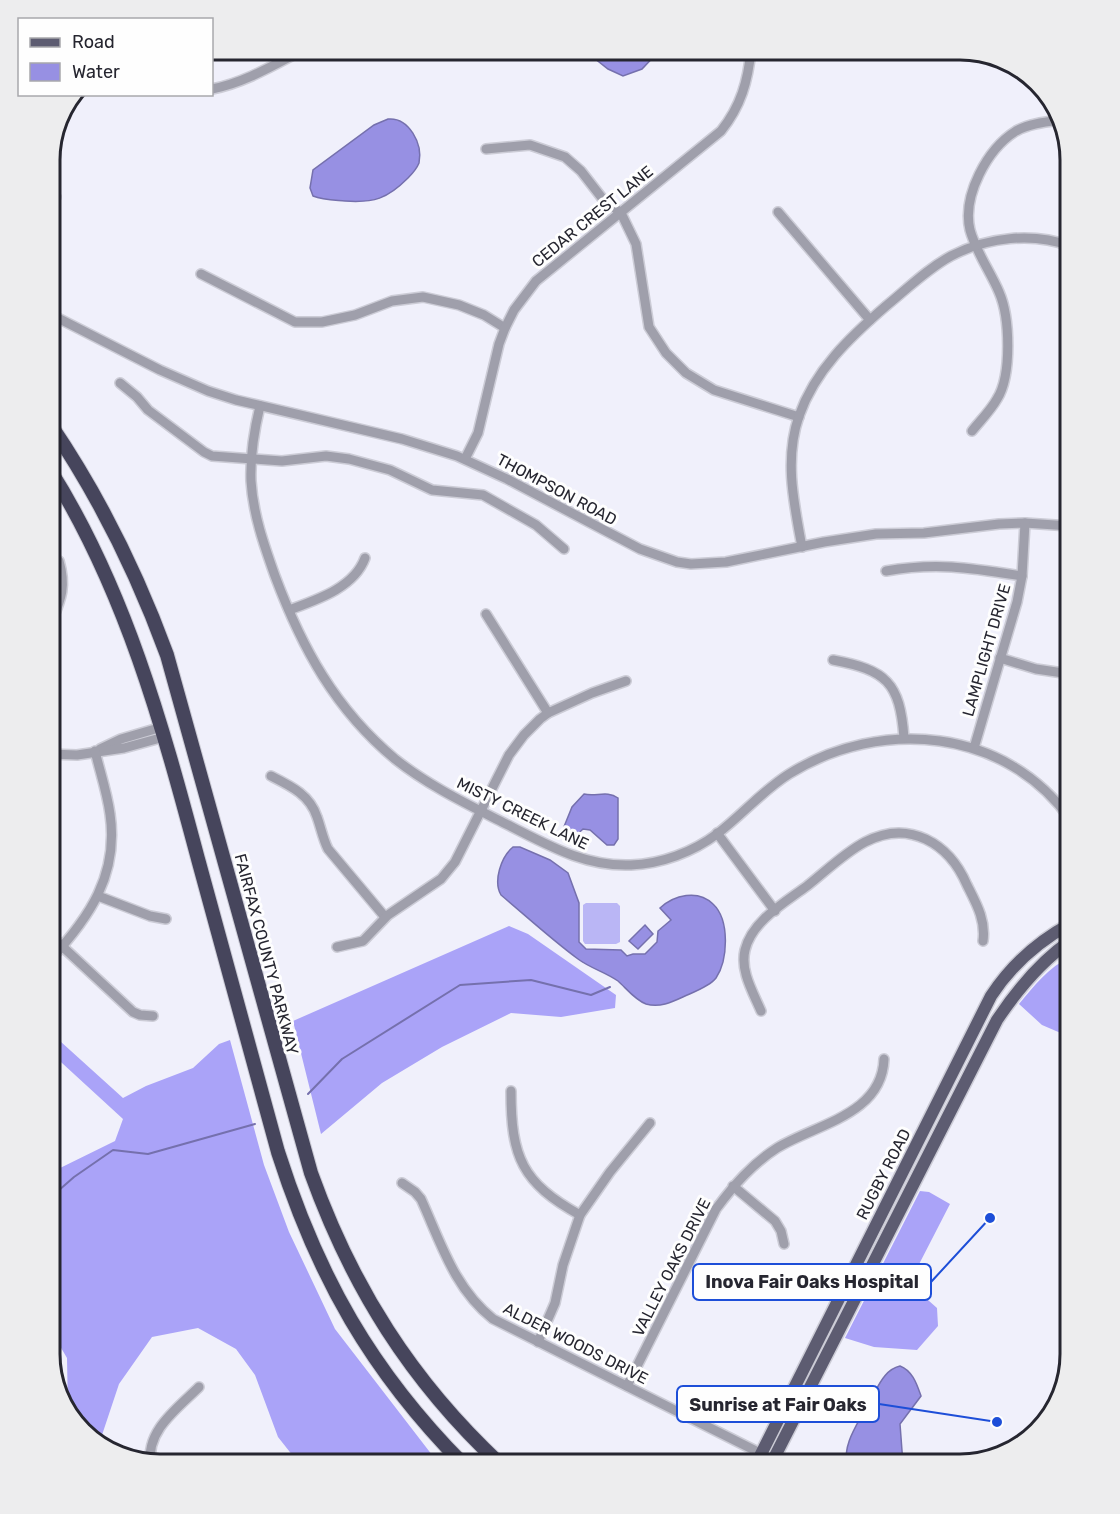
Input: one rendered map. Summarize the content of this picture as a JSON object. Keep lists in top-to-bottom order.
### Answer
{
  "streets": {
    "highway": ["FAIRFAX COUNTY PARKWAY"],
    "main road": ["RUGBY ROAD"],
    "street": [
      "CEDAR CREST LANE",
      "THOMPSON ROAD",
      "LAMPLIGHT DRIVE",
      "MISTY CREEK LANE",
      "VALLEY OAKS DRIVE",
      "ALDER WOODS DRIVE"
    ]
  },
  "crossings": [
    ["CEDAR CREST LANE", "THOMPSON ROAD"],
    ["THOMPSON ROAD", "LAMPLIGHT DRIVE"],
    ["THOMPSON ROAD", "MISTY CREEK LANE"],
    ["LAMPLIGHT DRIVE", "MISTY CREEK LANE"],
    ["VALLEY OAKS DRIVE", "ALDER WOODS DRIVE"]
  ],
  "places": ["Inova Fair Oaks Hospital", "Sunrise at Fair Oaks"],
  "legend": ["Road", "Water"]
}
